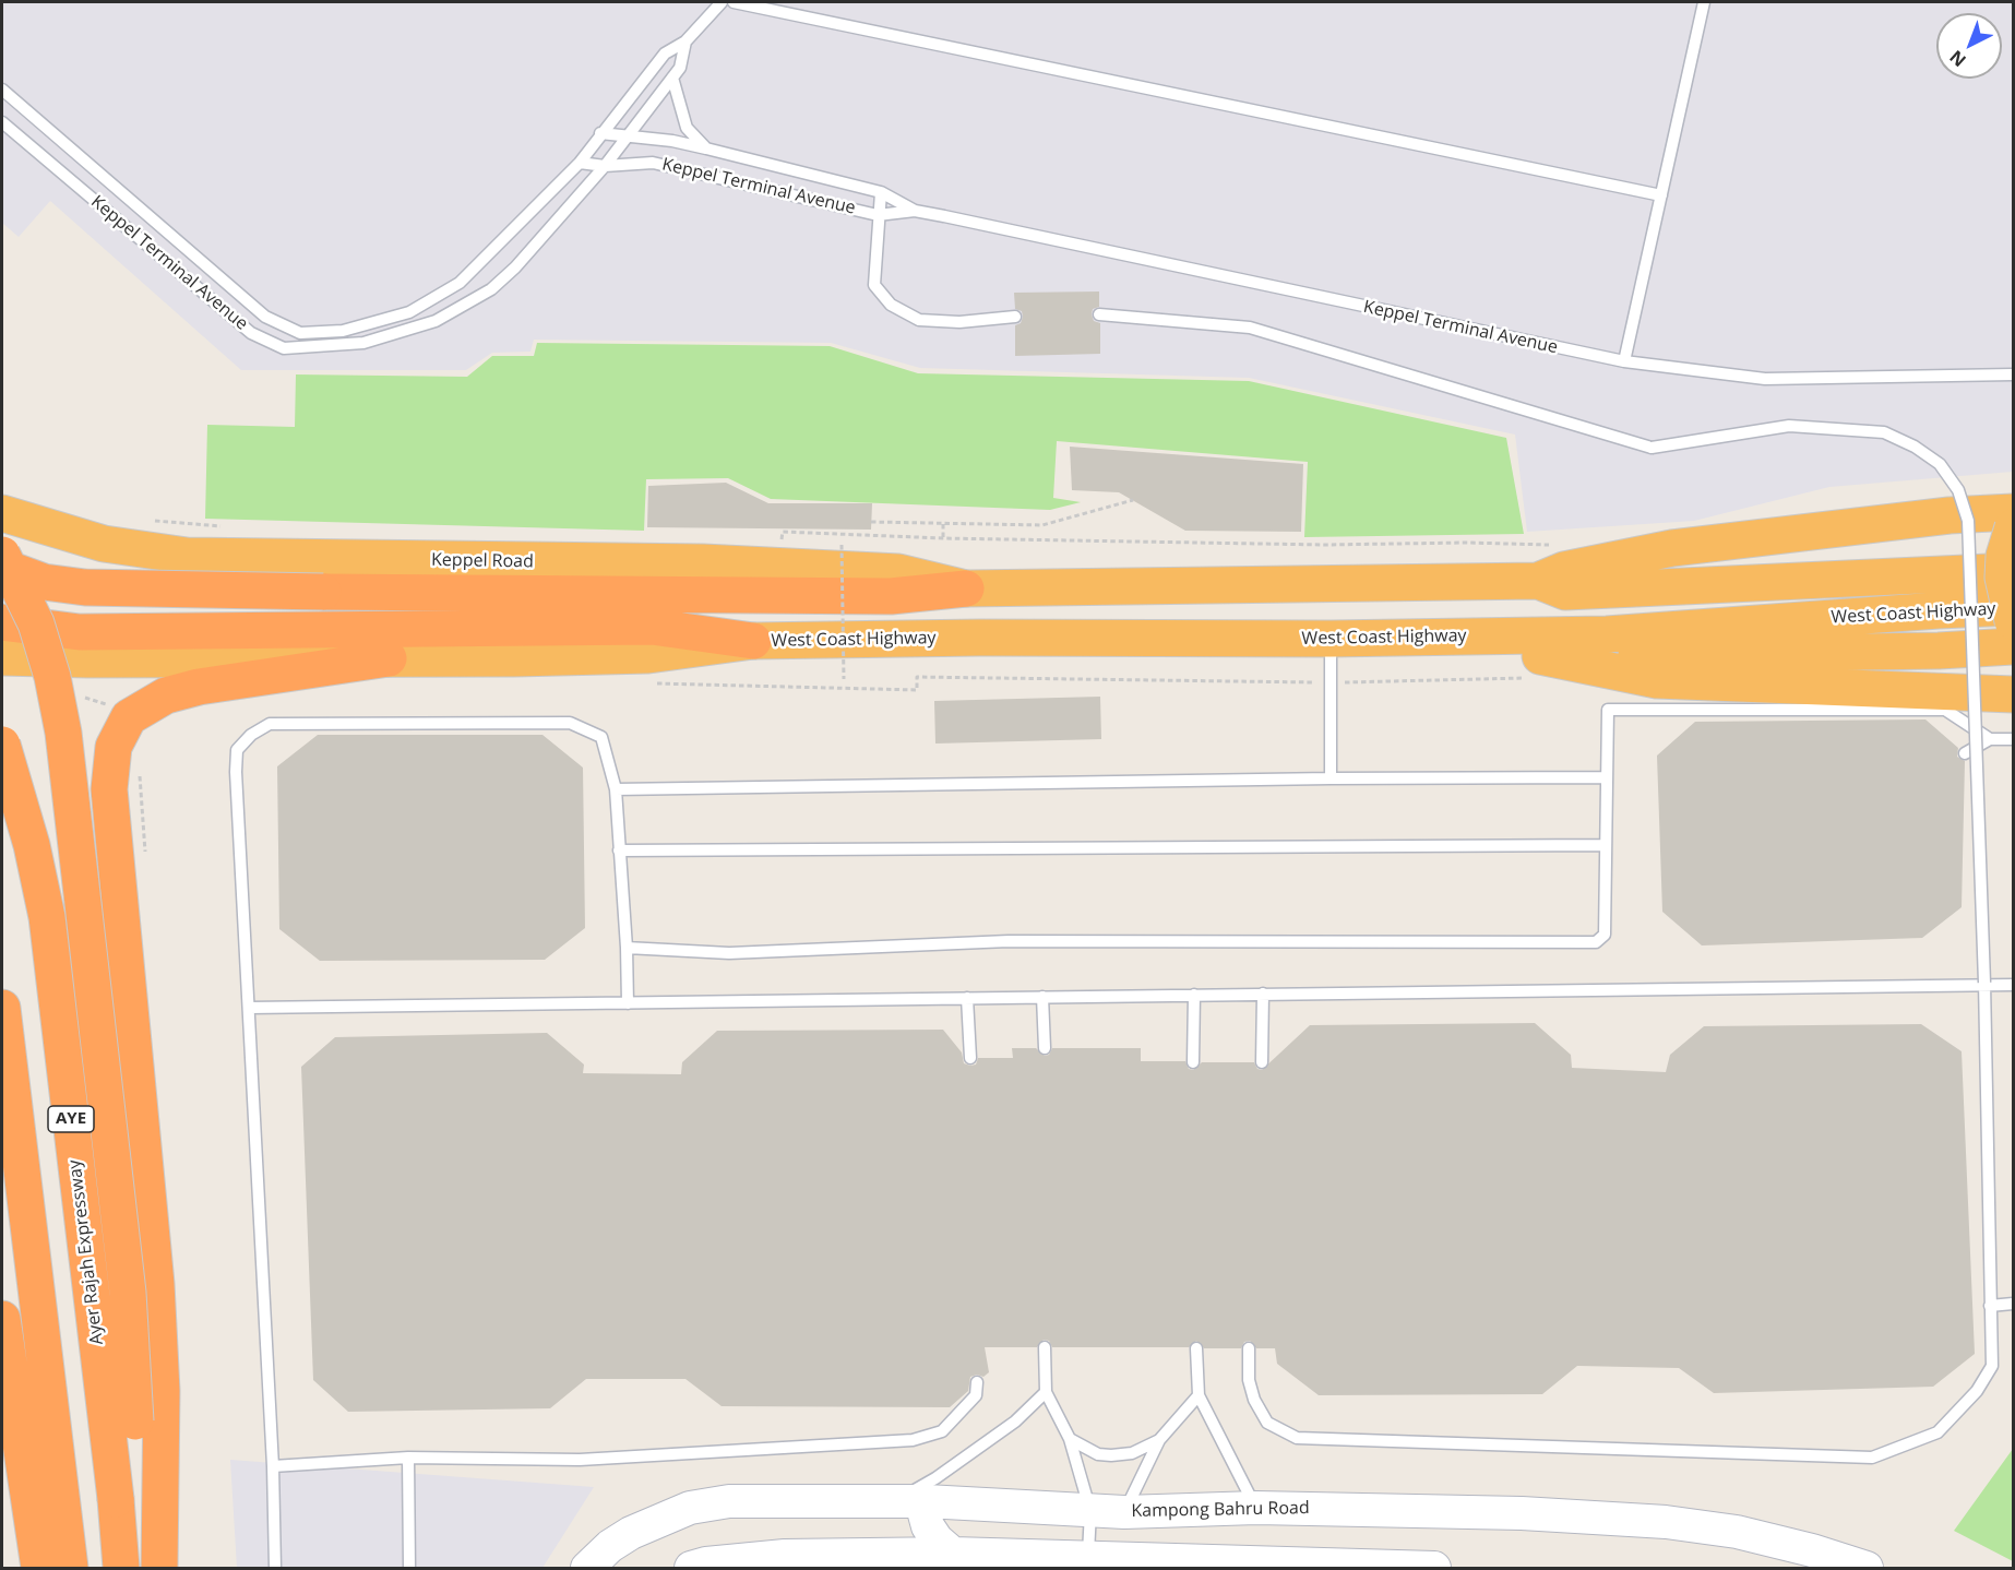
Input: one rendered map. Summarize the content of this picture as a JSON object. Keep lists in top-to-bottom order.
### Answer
{
  "streets": {
    "highway": [
      "Keppel Road",
      "West Coast Highway",
      "AYE",
      "Ayer Rajah Expressway"
    ],
    "main road": ["Kampong Bahru Road"],
    "lane": ["Keppel Terminal Avenue"]
  },
  "north": "bottom left"
}
